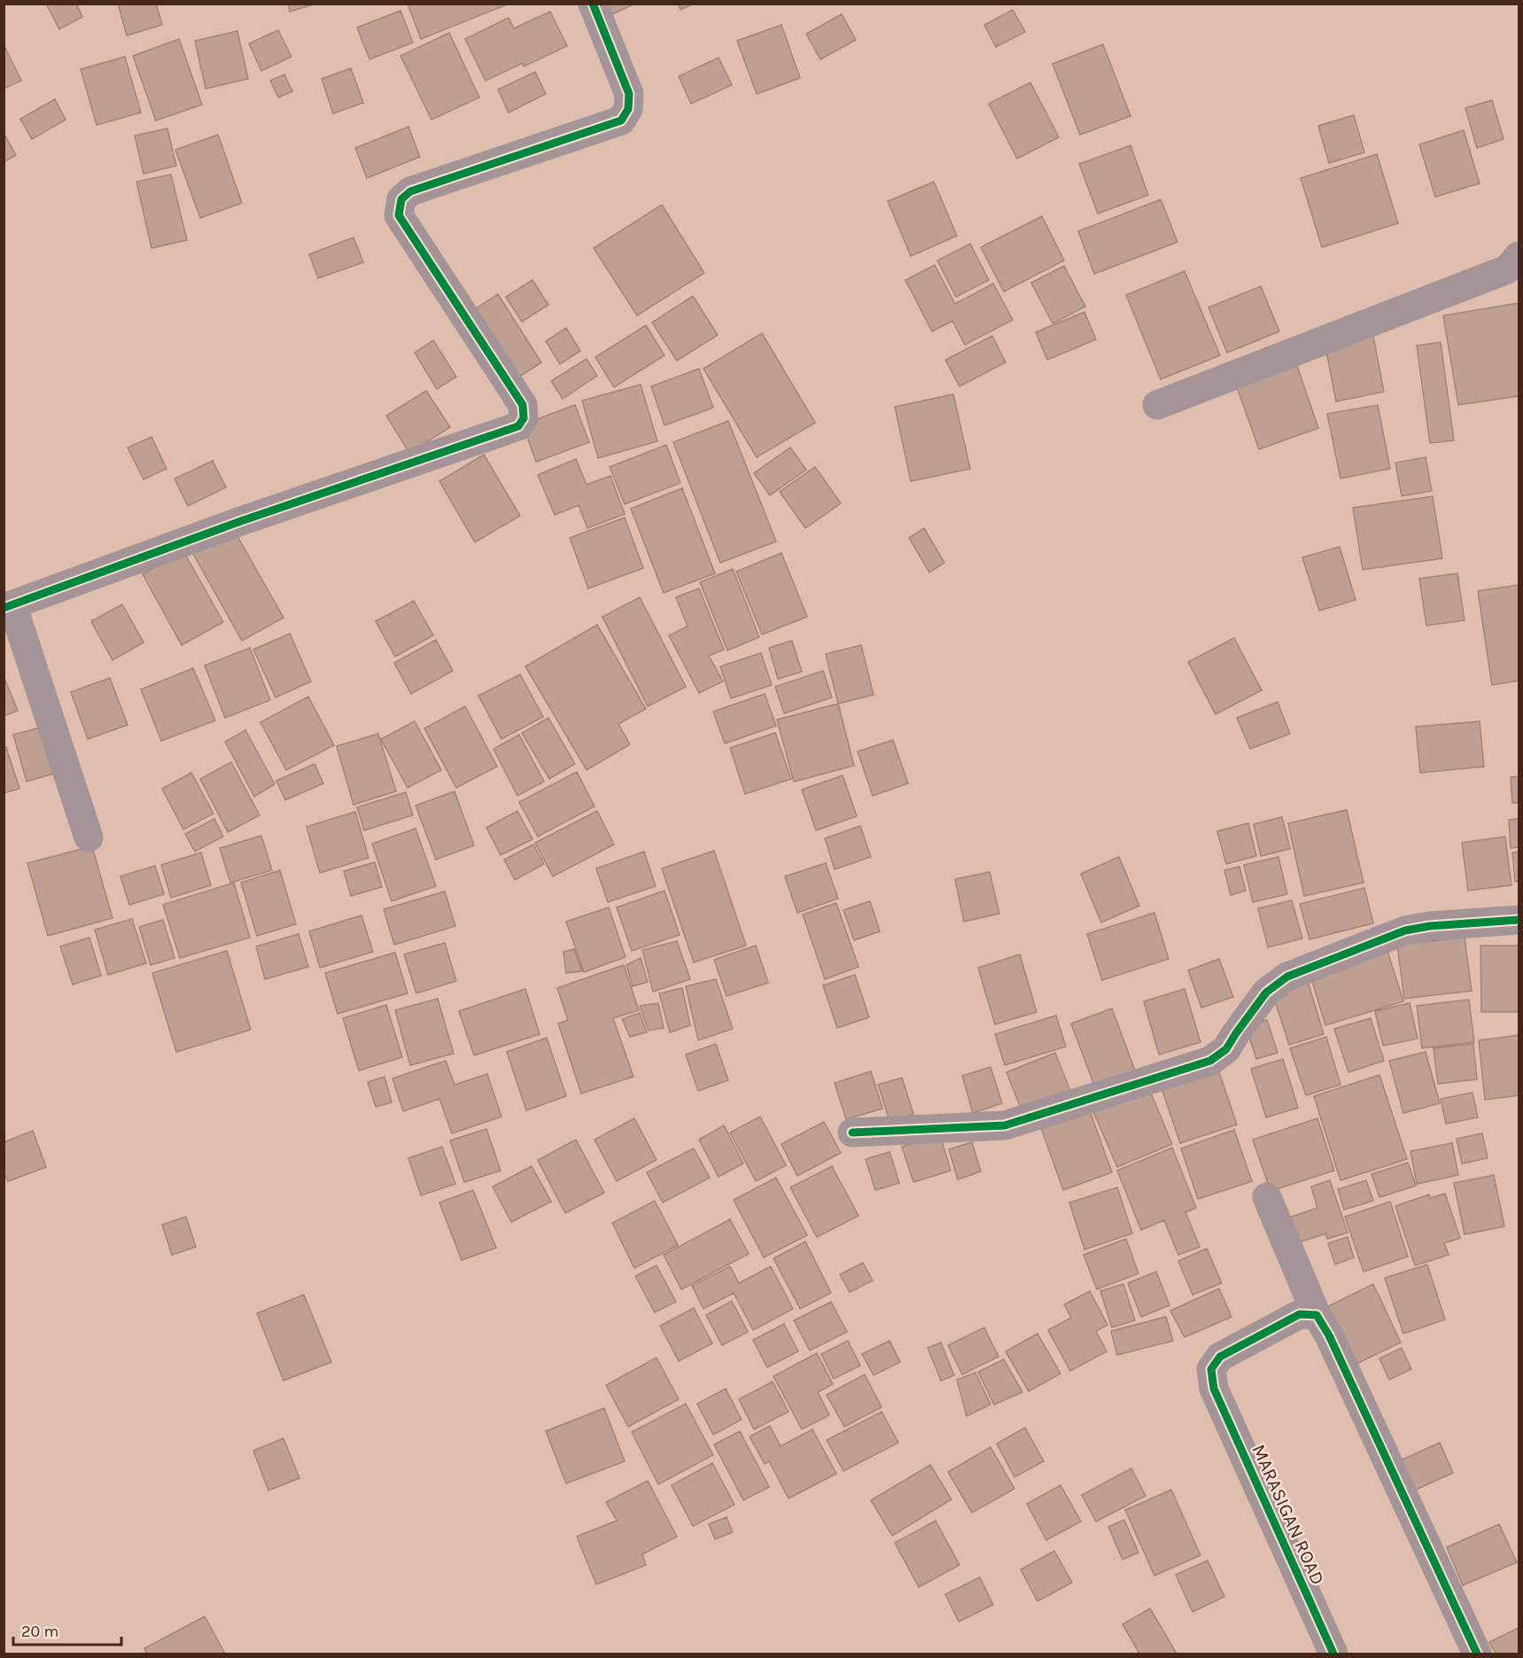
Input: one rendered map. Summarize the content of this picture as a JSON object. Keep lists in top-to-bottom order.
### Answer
{
  "streets": {
    "street": ["MARASIGAN ROAD"]
  },
  "scale_bar": "20 m"
}
